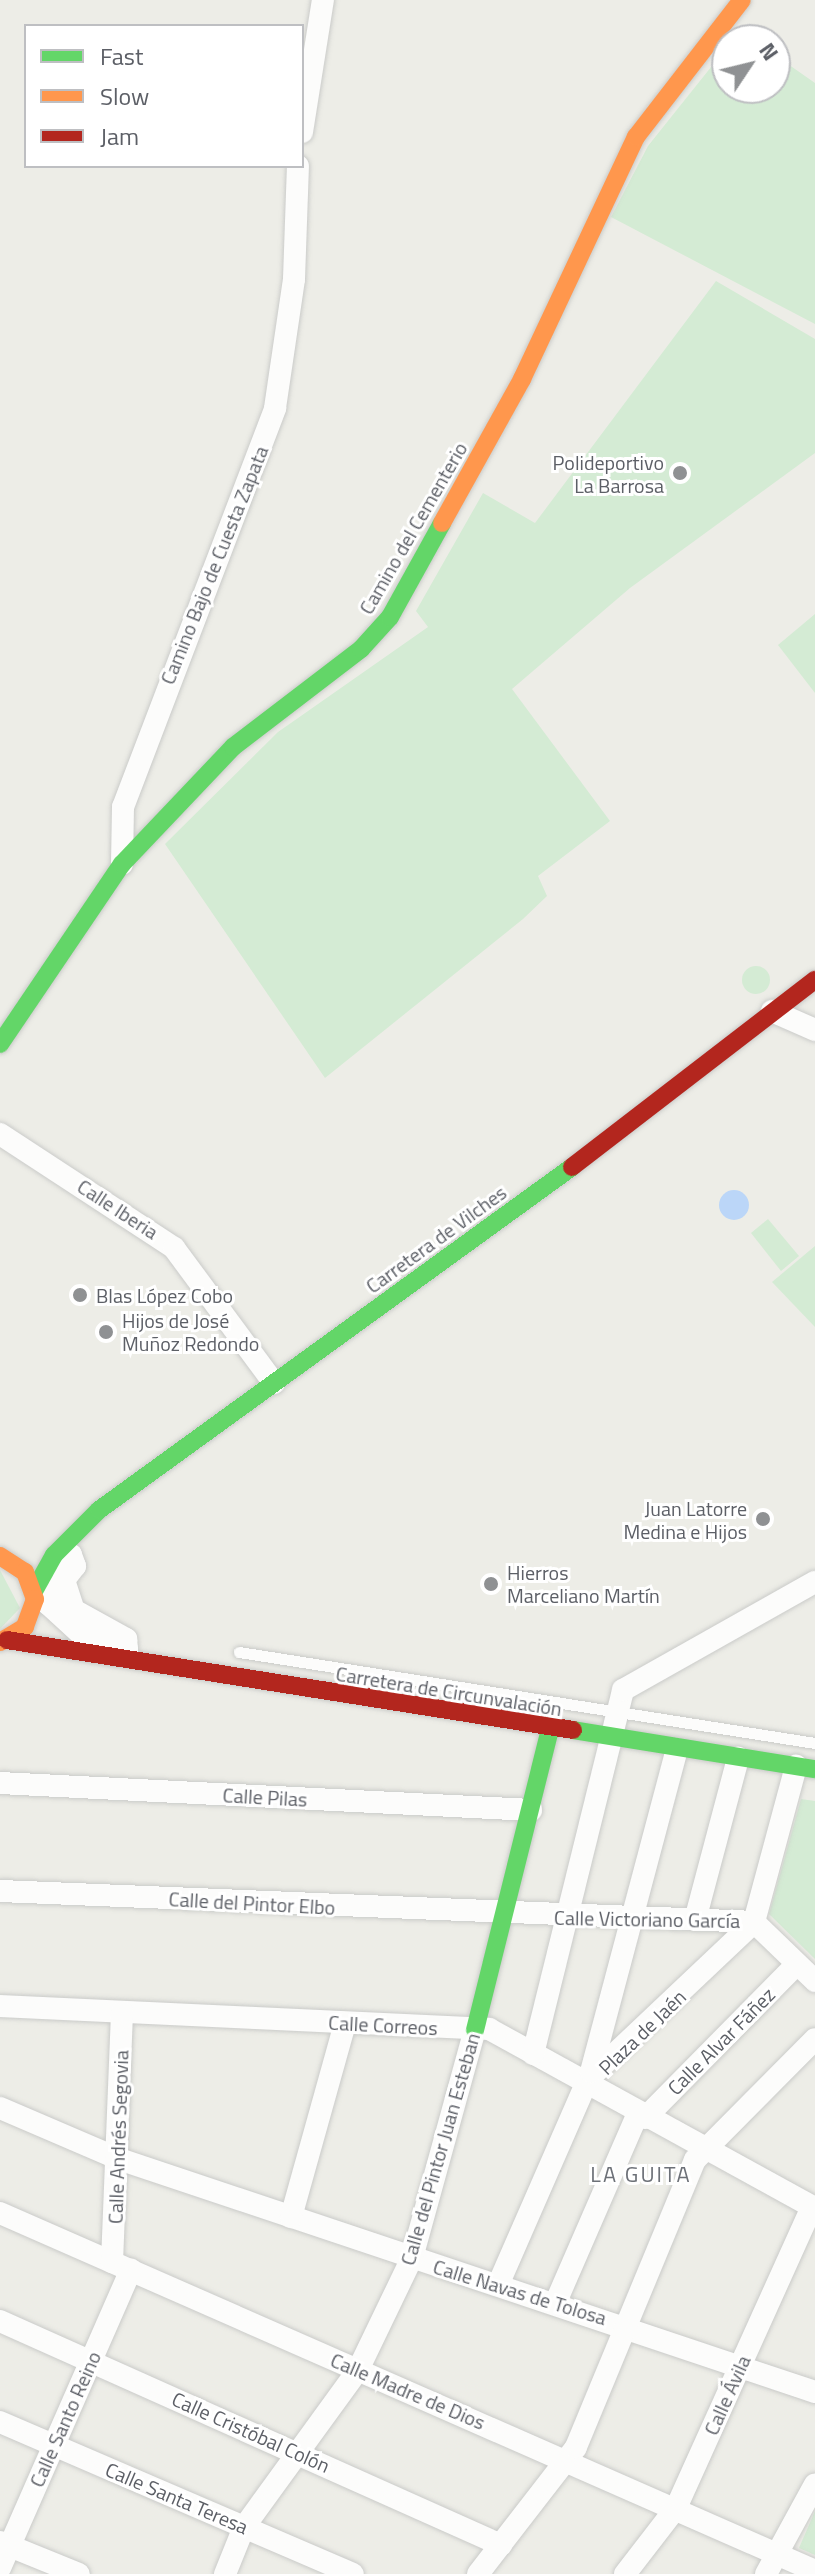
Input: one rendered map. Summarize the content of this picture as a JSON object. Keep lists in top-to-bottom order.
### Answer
{
  "streets": {
    "main road": [
      "Camino del Cementerio",
      "Carretera de Vilches",
      "Carretera de Circunvalación",
      "Calle del Pintor Juan Esteban"
    ],
    "street": [
      "Camino Bajo de Cuesta Zapata",
      "Calle Iberia",
      "Calle Pilas",
      "Calle del Pintor Elbo",
      "Calle Victoriano García",
      "Calle Correos",
      "Plaza de Jaén",
      "Calle Alvar Fáñez",
      "Calle Andrés Segovia",
      "Calle Navas de Tolosa",
      "Calle Madre de Dios",
      "Calle Ávila",
      "Calle Santo Reino",
      "Calle Cristóbal Colón",
      "Calle Santa Teresa"
    ]
  },
  "crossings": [
    ["Camino del Cementerio", "Camino Bajo de Cuesta Zapata"],
    ["Calle Iberia", "Carretera de Vilches"],
    ["Carretera de Vilches", "Carretera de Circunvalación"],
    ["Carretera de Circunvalación", "Plaza de Jaén"],
    ["Carretera de Circunvalación", "Calle del Pintor Juan Esteban"],
    ["Calle Pilas", "Calle del Pintor Juan Esteban"],
    ["Calle del Pintor Elbo", "Calle Victoriano García"],
    ["Calle del Pintor Elbo", "Calle del Pintor Juan Esteban"],
    ["Calle Victoriano García", "Plaza de Jaén"],
    ["Calle Victoriano García", "Calle Alvar Fáñez"],
    ["Calle Victoriano García", "Calle del Pintor Juan Esteban"],
    ["Calle Correos", "Plaza de Jaén"],
    ["Calle Correos", "Calle Alvar Fáñez"],
    ["Calle Correos", "Calle Andrés Segovia"],
    ["Calle Correos", "Calle del Pintor Juan Esteban"],
    ["Calle Correos", "Calle Ávila"],
    ["Calle Alvar Fáñez", "Calle Navas de Tolosa"],
    ["Calle Andrés Segovia", "Calle Navas de Tolosa"],
    ["Calle Andrés Segovia", "Calle Madre de Dios"],
    ["Calle Andrés Segovia", "Calle Santo Reino"],
    ["Calle del Pintor Juan Esteban", "Calle Navas de Tolosa"],
    ["Calle del Pintor Juan Esteban", "Calle Madre de Dios"],
    ["Calle del Pintor Juan Esteban", "Calle Cristóbal Colón"],
    ["Calle del Pintor Juan Esteban", "Calle Santa Teresa"],
    ["Calle Navas de Tolosa", "Calle Ávila"],
    ["Calle Madre de Dios", "Calle Ávila"],
    ["Calle Madre de Dios", "Calle Santo Reino"],
    ["Calle Santo Reino", "Calle Cristóbal Colón"],
    ["Calle Santo Reino", "Calle Santa Teresa"]
  ],
  "districts": ["LA GUITA"],
  "places": [
    "Polideportivo La Barrosa",
    "Blas López Cobo",
    "Hijos de José Muñoz Redondo",
    "Juan Latorre Medina e Hijos",
    "Hierros Marceliano Martín"
  ],
  "legend": ["Fast", "Slow", "Jam"],
  "north": "top right"
}
